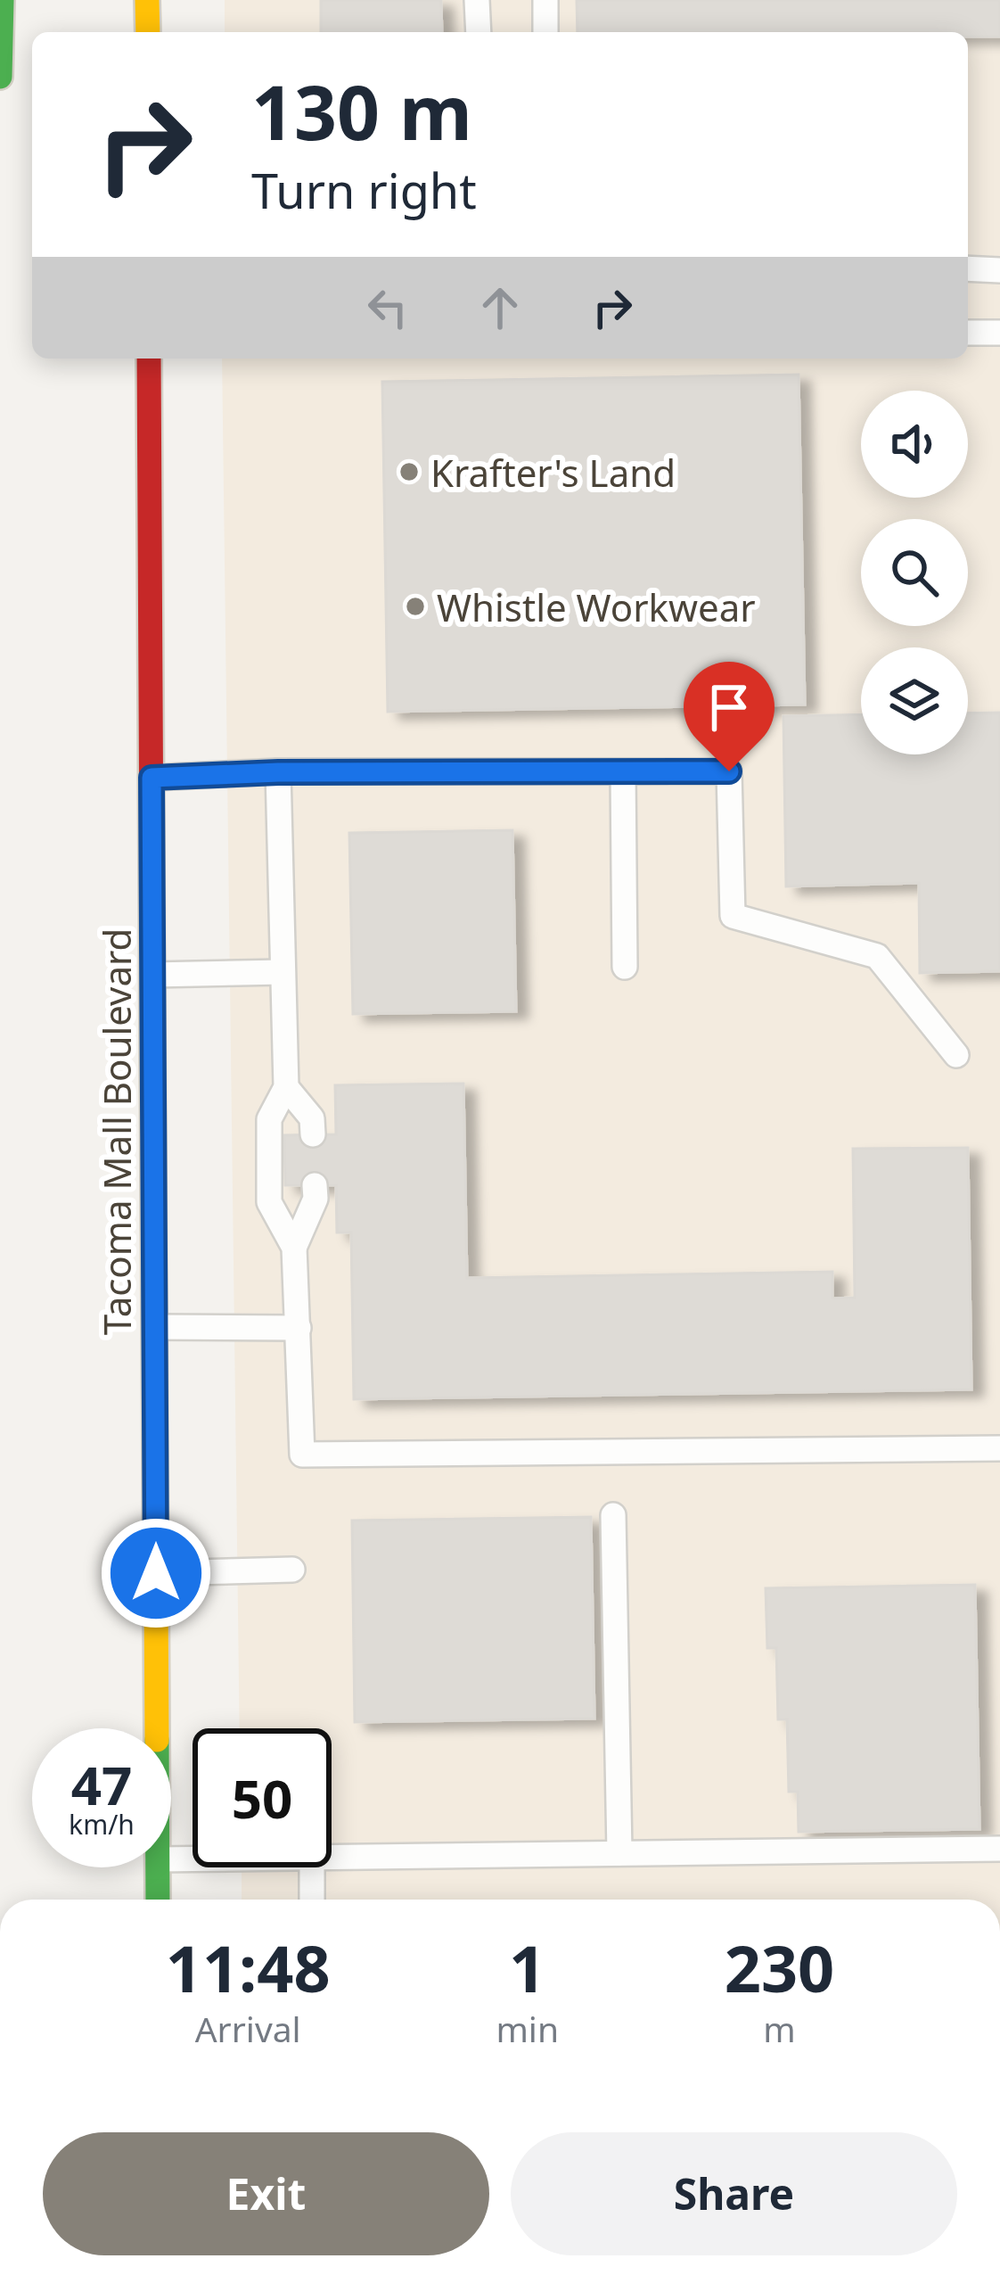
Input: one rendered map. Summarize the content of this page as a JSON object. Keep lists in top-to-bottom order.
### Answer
{
  "streets": {
    "main road": ["Tacoma Mall Boulevard"]
  },
  "places": ["Krafter's Land", "Whistle Workwear"],
  "page": {
    "turn": ["130 m", "Turn right"],
    "speed": "47 km/h",
    "limit": "50",
    "eta": [
      "11:48",
      "Arrival",
      "1",
      "min",
      "230",
      "m"
    ],
    "buttons": ["Exit", "Share"]
  }
}
